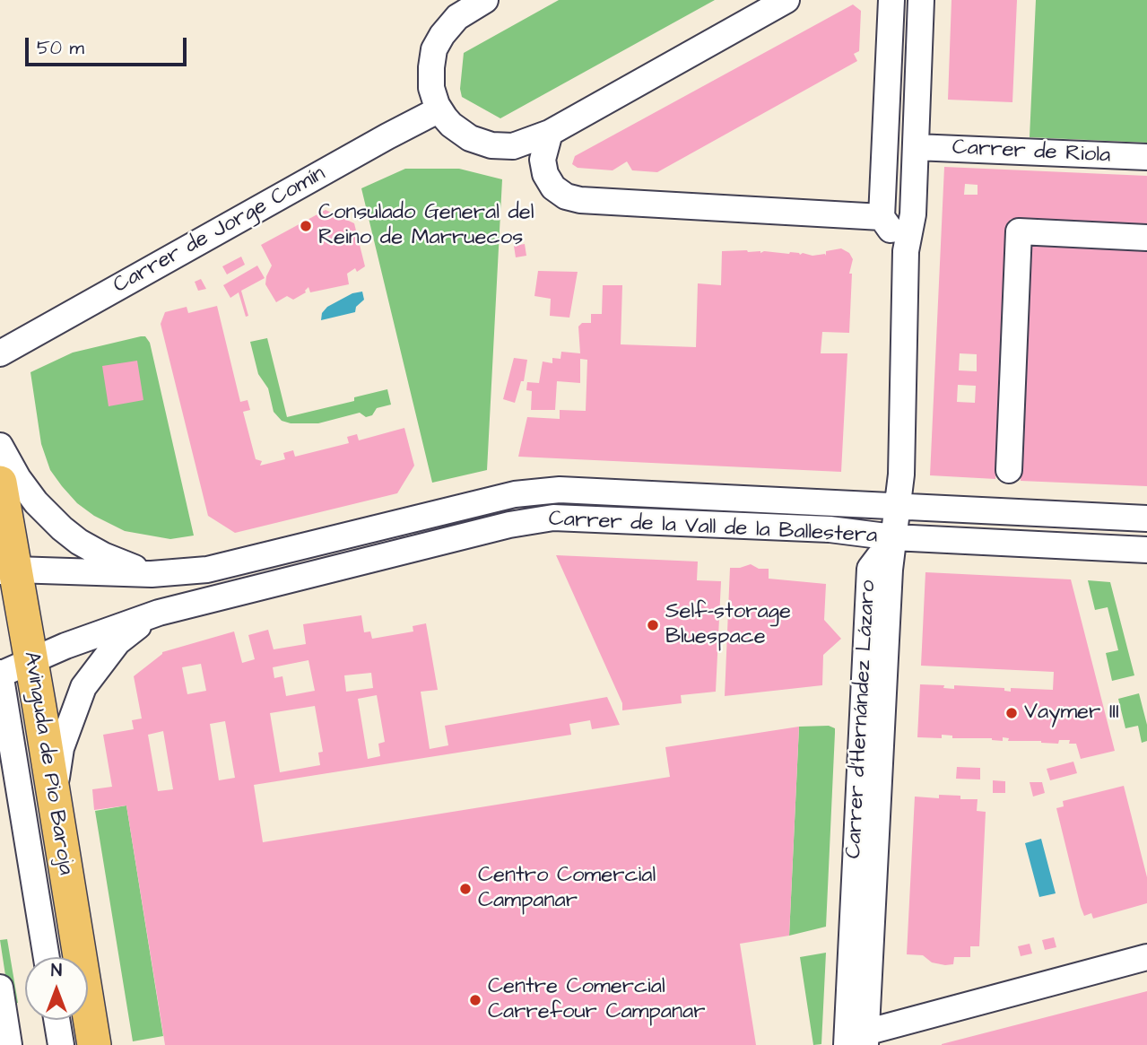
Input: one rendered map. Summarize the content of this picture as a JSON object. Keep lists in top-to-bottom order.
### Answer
{
  "streets": {
    "main road": ["Avinguda de Pio Baroja"],
    "street": [
      "Carrer de Riola",
      "Carrer de Jorge Comín",
      "Carrer de la Vall de la Ballestera",
      "Carrer d'Hernández Lázaro"
    ]
  },
  "crossings": [
    ["Carrer de Riola", "Carrer d'Hernández Lázaro"],
    ["Carrer de la Vall de la Ballestera", "Carrer d'Hernández Lázaro"],
    ["Carrer de la Vall de la Ballestera", "Avinguda de Pio Baroja"]
  ],
  "places": [
    "Consulado General del Reino de Marruecos",
    "Self-storage Bluespace",
    "Vaymer III",
    "Centro Comercial Campanar",
    "Centre Comercial Carrefour Campanar"
  ],
  "scale_bar": "50 m",
  "north": "top"
}
